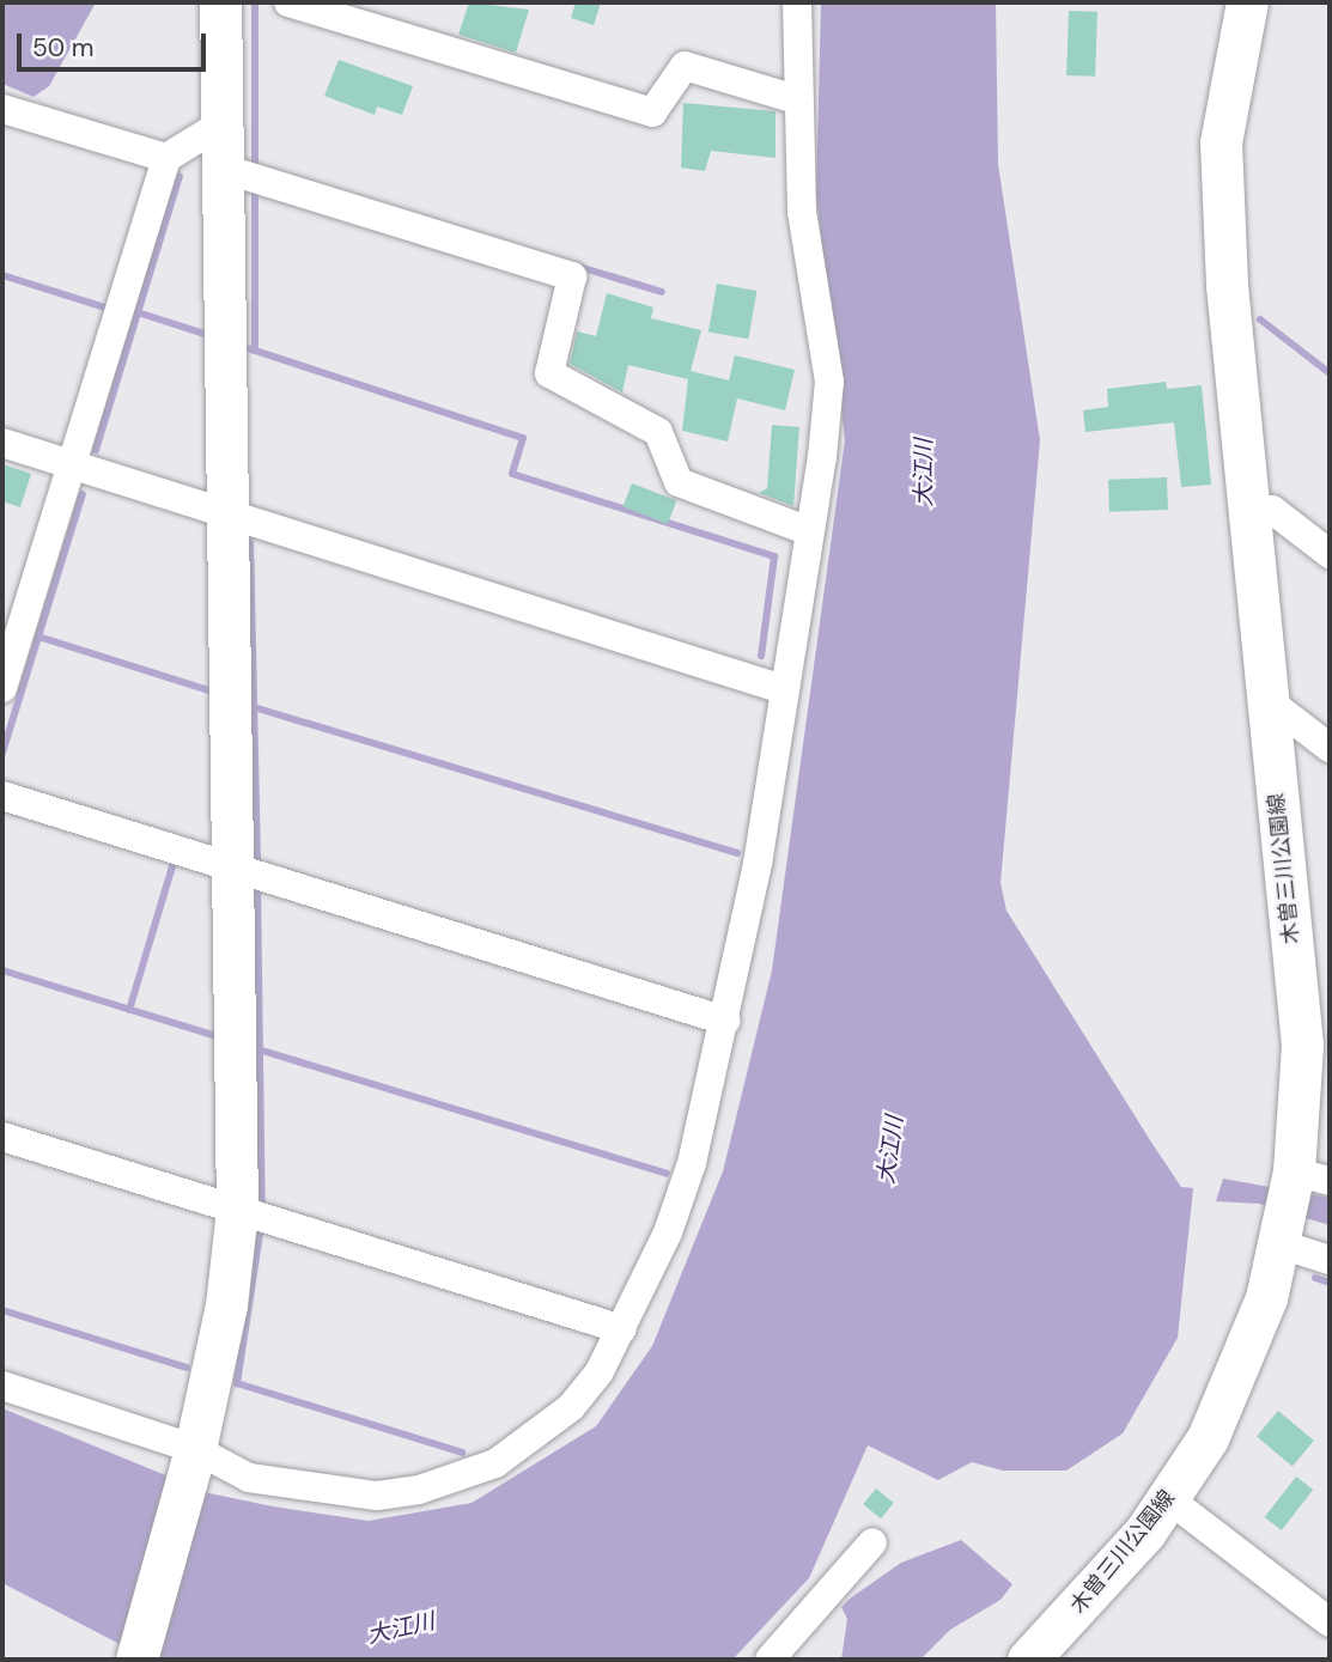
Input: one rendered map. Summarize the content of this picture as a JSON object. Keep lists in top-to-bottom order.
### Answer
{
  "streets": {
    "main road": ["木曽三川公園線"]
  },
  "water": ["大江川"],
  "scale_bar": "50 m"
}
